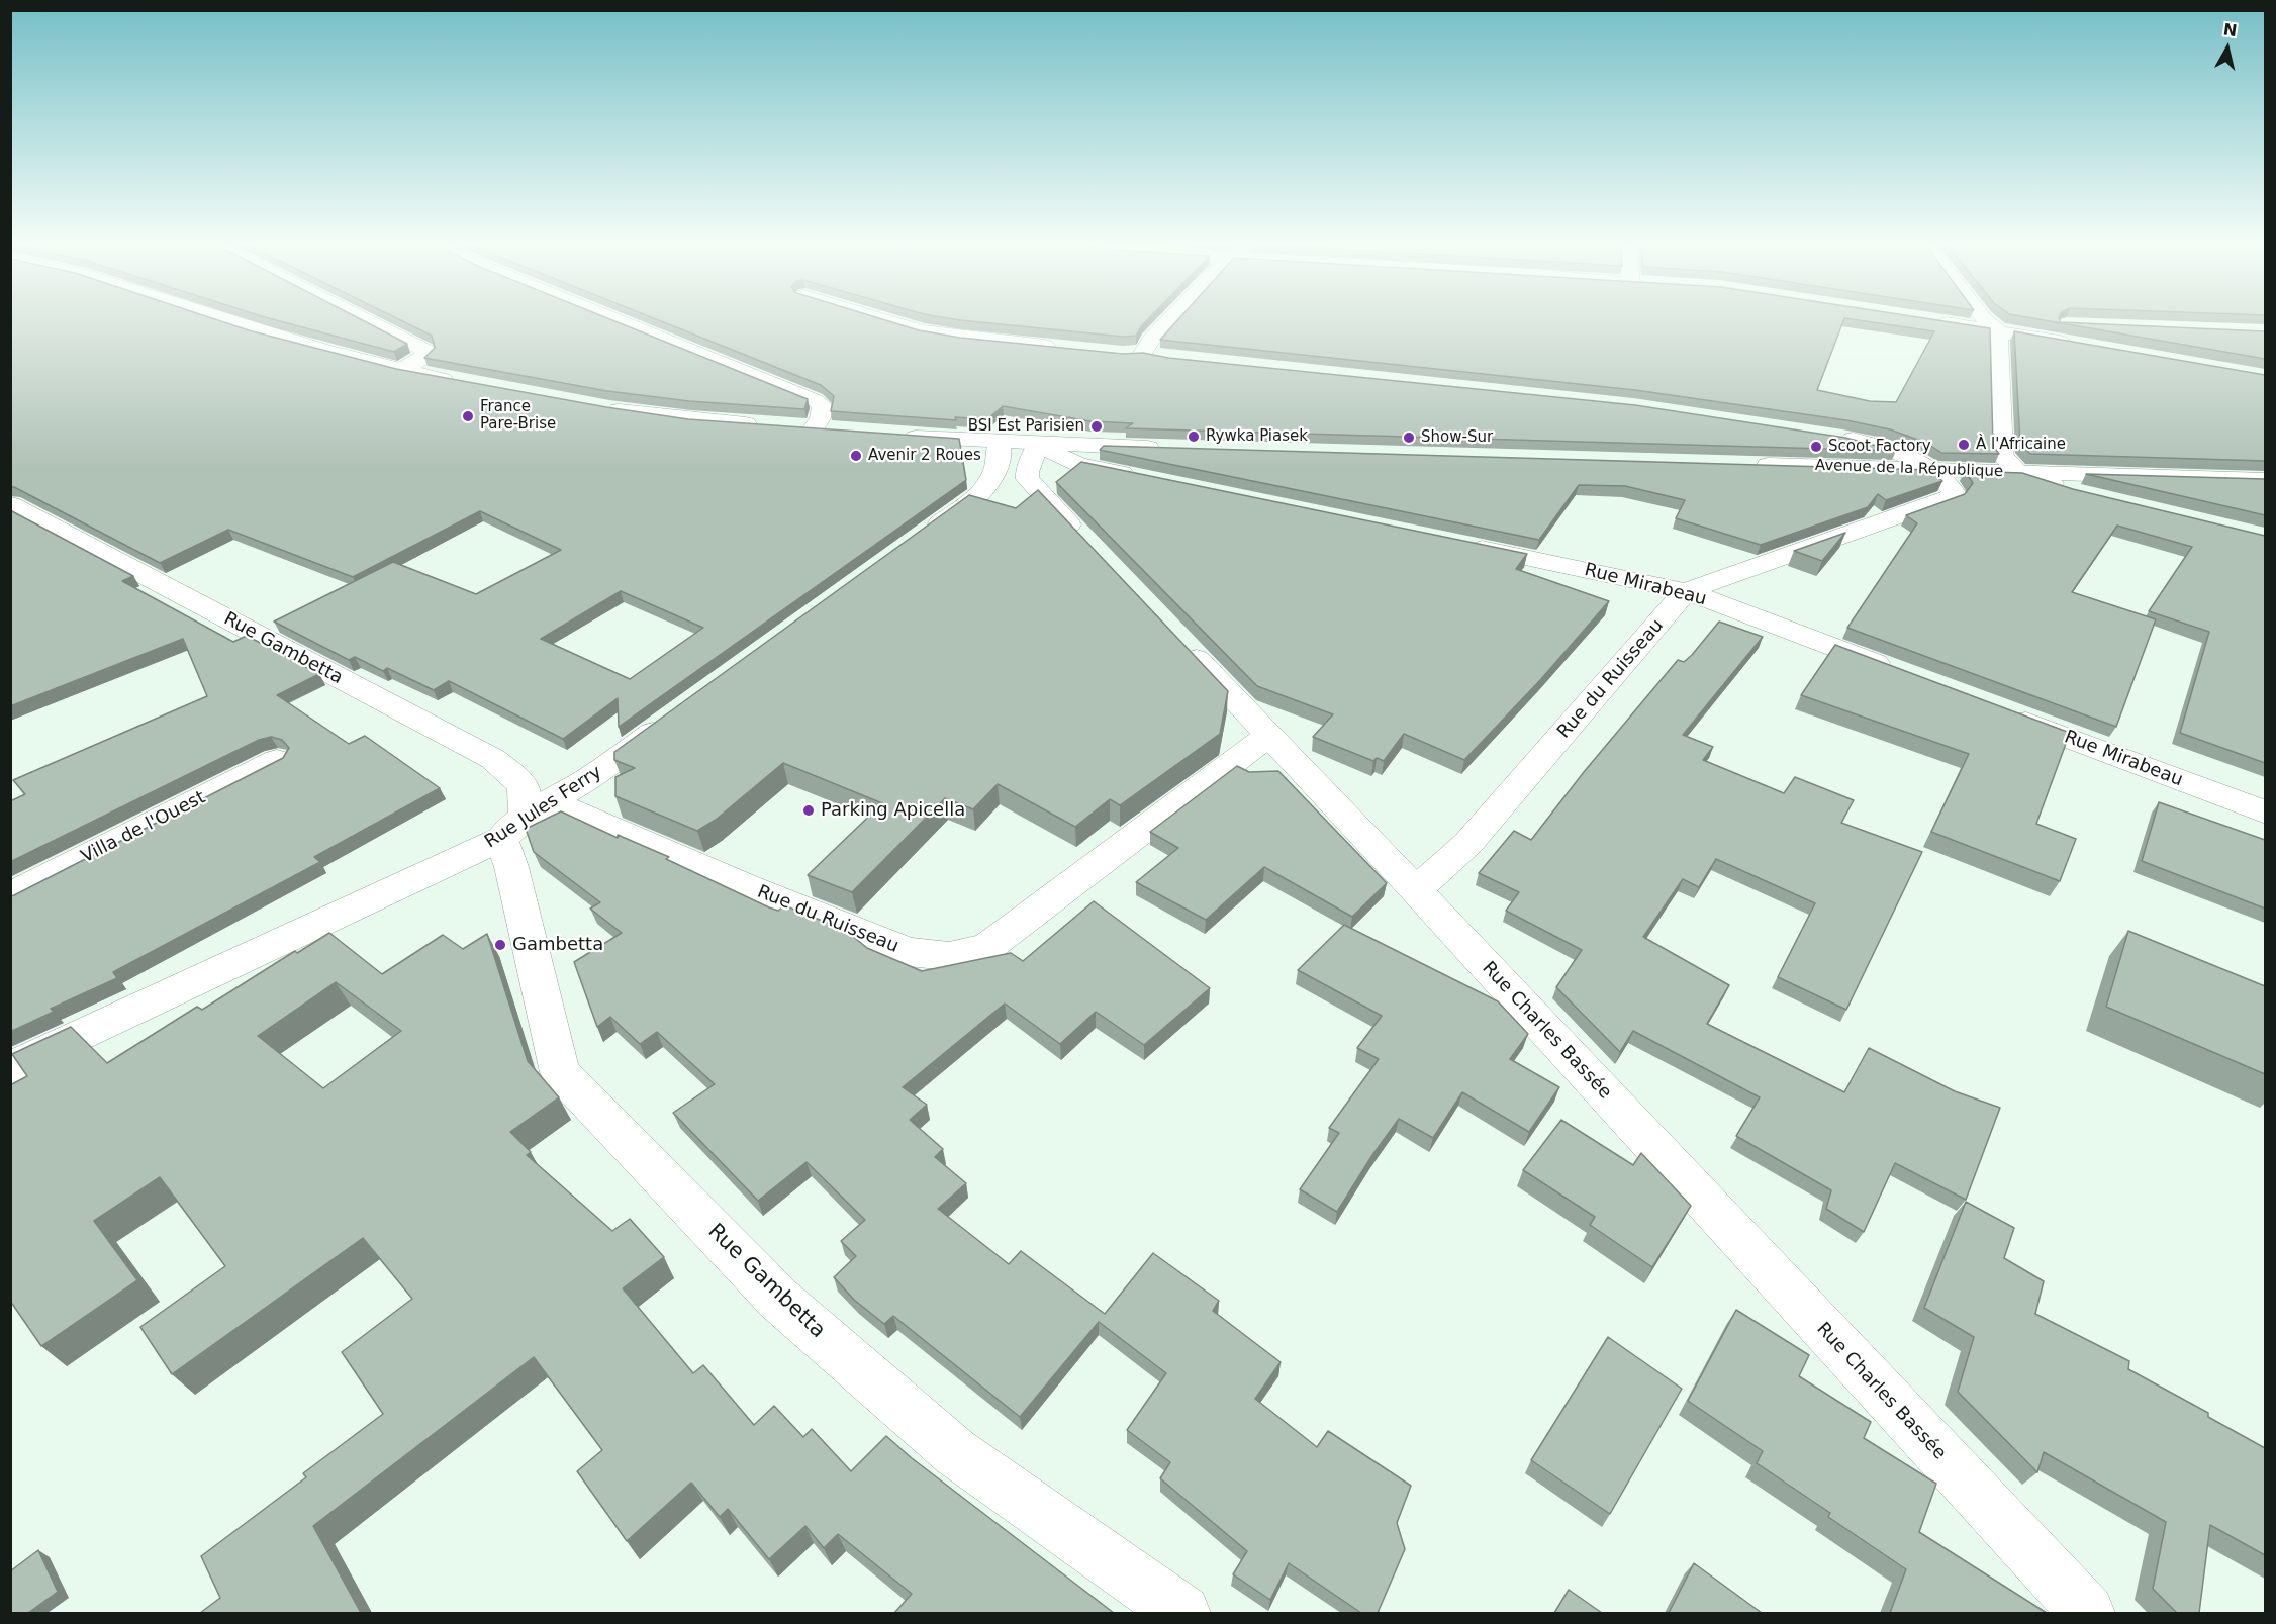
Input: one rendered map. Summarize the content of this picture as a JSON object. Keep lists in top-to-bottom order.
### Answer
{
  "streets": {
    "street": [
      "Avenue de la République",
      "Rue Mirabeau",
      "Rue Gambetta",
      "Rue du Ruisseau",
      "Rue Jules Ferry",
      "Villa de l'Ouest",
      "Rue Charles Bassée"
    ]
  },
  "crossings": [
    ["Avenue de la République", "Rue du Ruisseau"],
    ["Rue Mirabeau", "Rue du Ruisseau"],
    ["Rue Gambetta", "Rue du Ruisseau"],
    ["Rue Gambetta", "Rue Jules Ferry"],
    ["Rue du Ruisseau", "Rue Jules Ferry"],
    ["Rue du Ruisseau", "Rue Charles Bassée"]
  ],
  "places": [
    "France Pare-Brise",
    "BSI Est Parisien",
    "Rywka Piasek",
    "Show-Sur",
    "À l'Africaine",
    "Scoot Factory",
    "Avenir 2 Roues",
    "Parking Apicella",
    "Gambetta"
  ],
  "north": "top"
}
